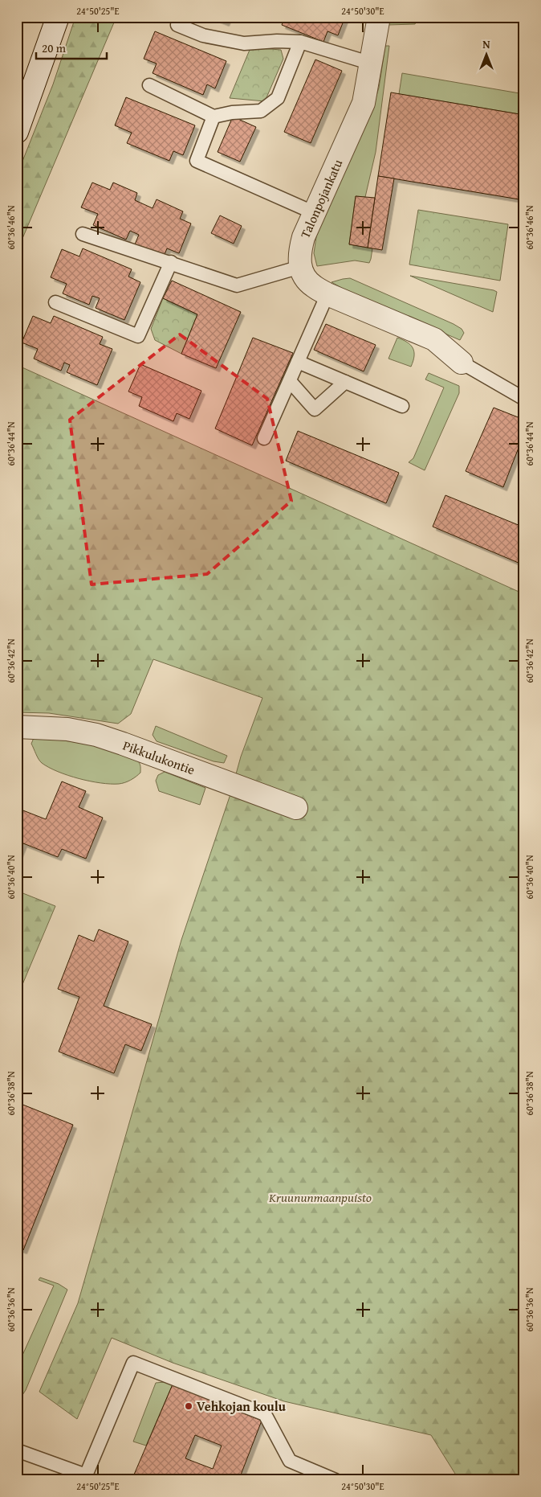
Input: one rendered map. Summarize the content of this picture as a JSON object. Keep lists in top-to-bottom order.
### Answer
{
  "streets": {
    "street": ["Talonpojankatu", "Pikkulukontie"]
  },
  "parks": ["Kruununmaanpuisto"],
  "places": ["Vehkojan koulu"],
  "scale_bar": "20 m",
  "north": "top",
  "coordinates": [
    "24°50'25\"E",
    "24°50'30\"E",
    "60°36'46\"N",
    "60°36'44\"N",
    "60°36'42\"N",
    "60°36'40\"N",
    "60°36'38\"N",
    "60°36'36\"N"
  ]
}
